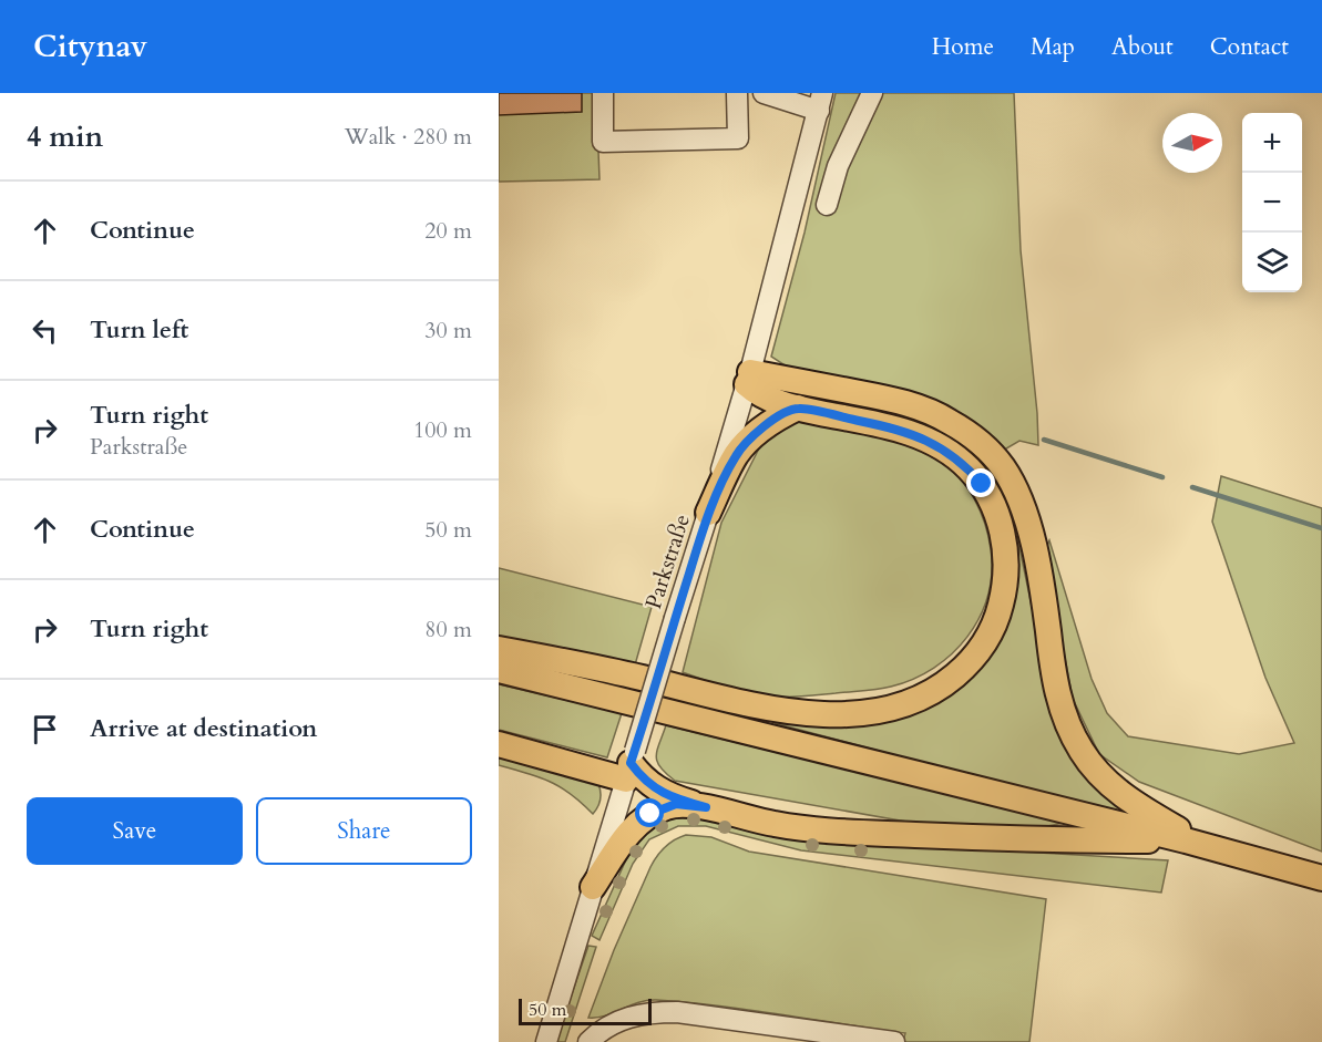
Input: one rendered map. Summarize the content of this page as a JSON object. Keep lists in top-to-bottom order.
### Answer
{
  "streets": {
    "street": ["Parkstraße"]
  },
  "scale_bar": "50 m",
  "north": "right",
  "page": {
    "header": "Citynav",
    "nav": [
      "Home",
      "Map",
      "About",
      "Contact"
    ],
    "heading": ["4 min", "Walk · 280 m"],
    "map_buttons": ["+", "−"],
    "list": [
      ["Continue", "20 m"],
      ["Turn left", "30 m"],
      ["Turn right", "Parkstraße", "100 m"],
      ["Continue", "50 m"],
      ["Turn right", "80 m"],
      "Arrive at destination"
    ],
    "buttons": ["Save", "Share"],
    "scale": "50 m"
  }
}
